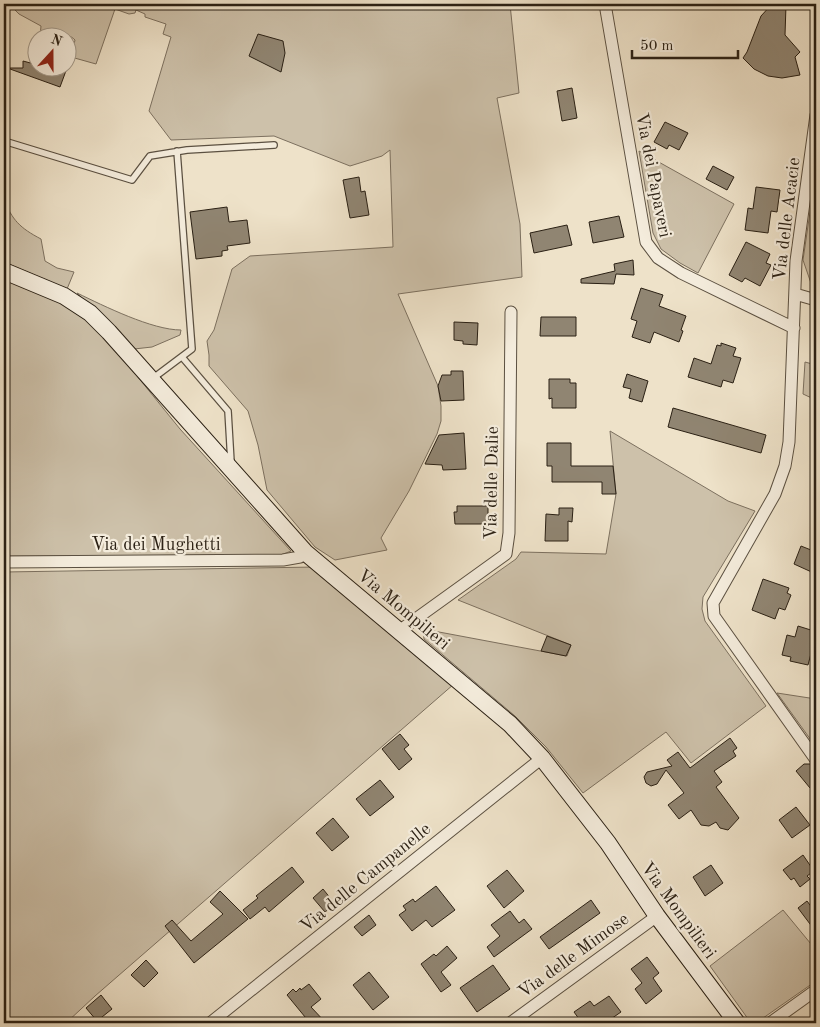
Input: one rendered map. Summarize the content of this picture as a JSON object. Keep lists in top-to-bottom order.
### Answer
{
  "streets": {
    "street": [
      "Via dei Papaveri",
      "Via delle Acacie",
      "Via delle Dalie",
      "Via dei Mughetti",
      "Via Mompilieri",
      "Via delle Campanelle",
      "Via delle Mimose"
    ]
  },
  "crossings": [
    ["Via dei Papaveri", "Via delle Acacie"],
    ["Via delle Dalie", "Via Mompilieri"],
    ["Via dei Mughetti", "Via Mompilieri"],
    ["Via Mompilieri", "Via delle Campanelle"],
    ["Via Mompilieri", "Via delle Mimose"]
  ],
  "scale_bar": "50 m",
  "north": "top"
}
